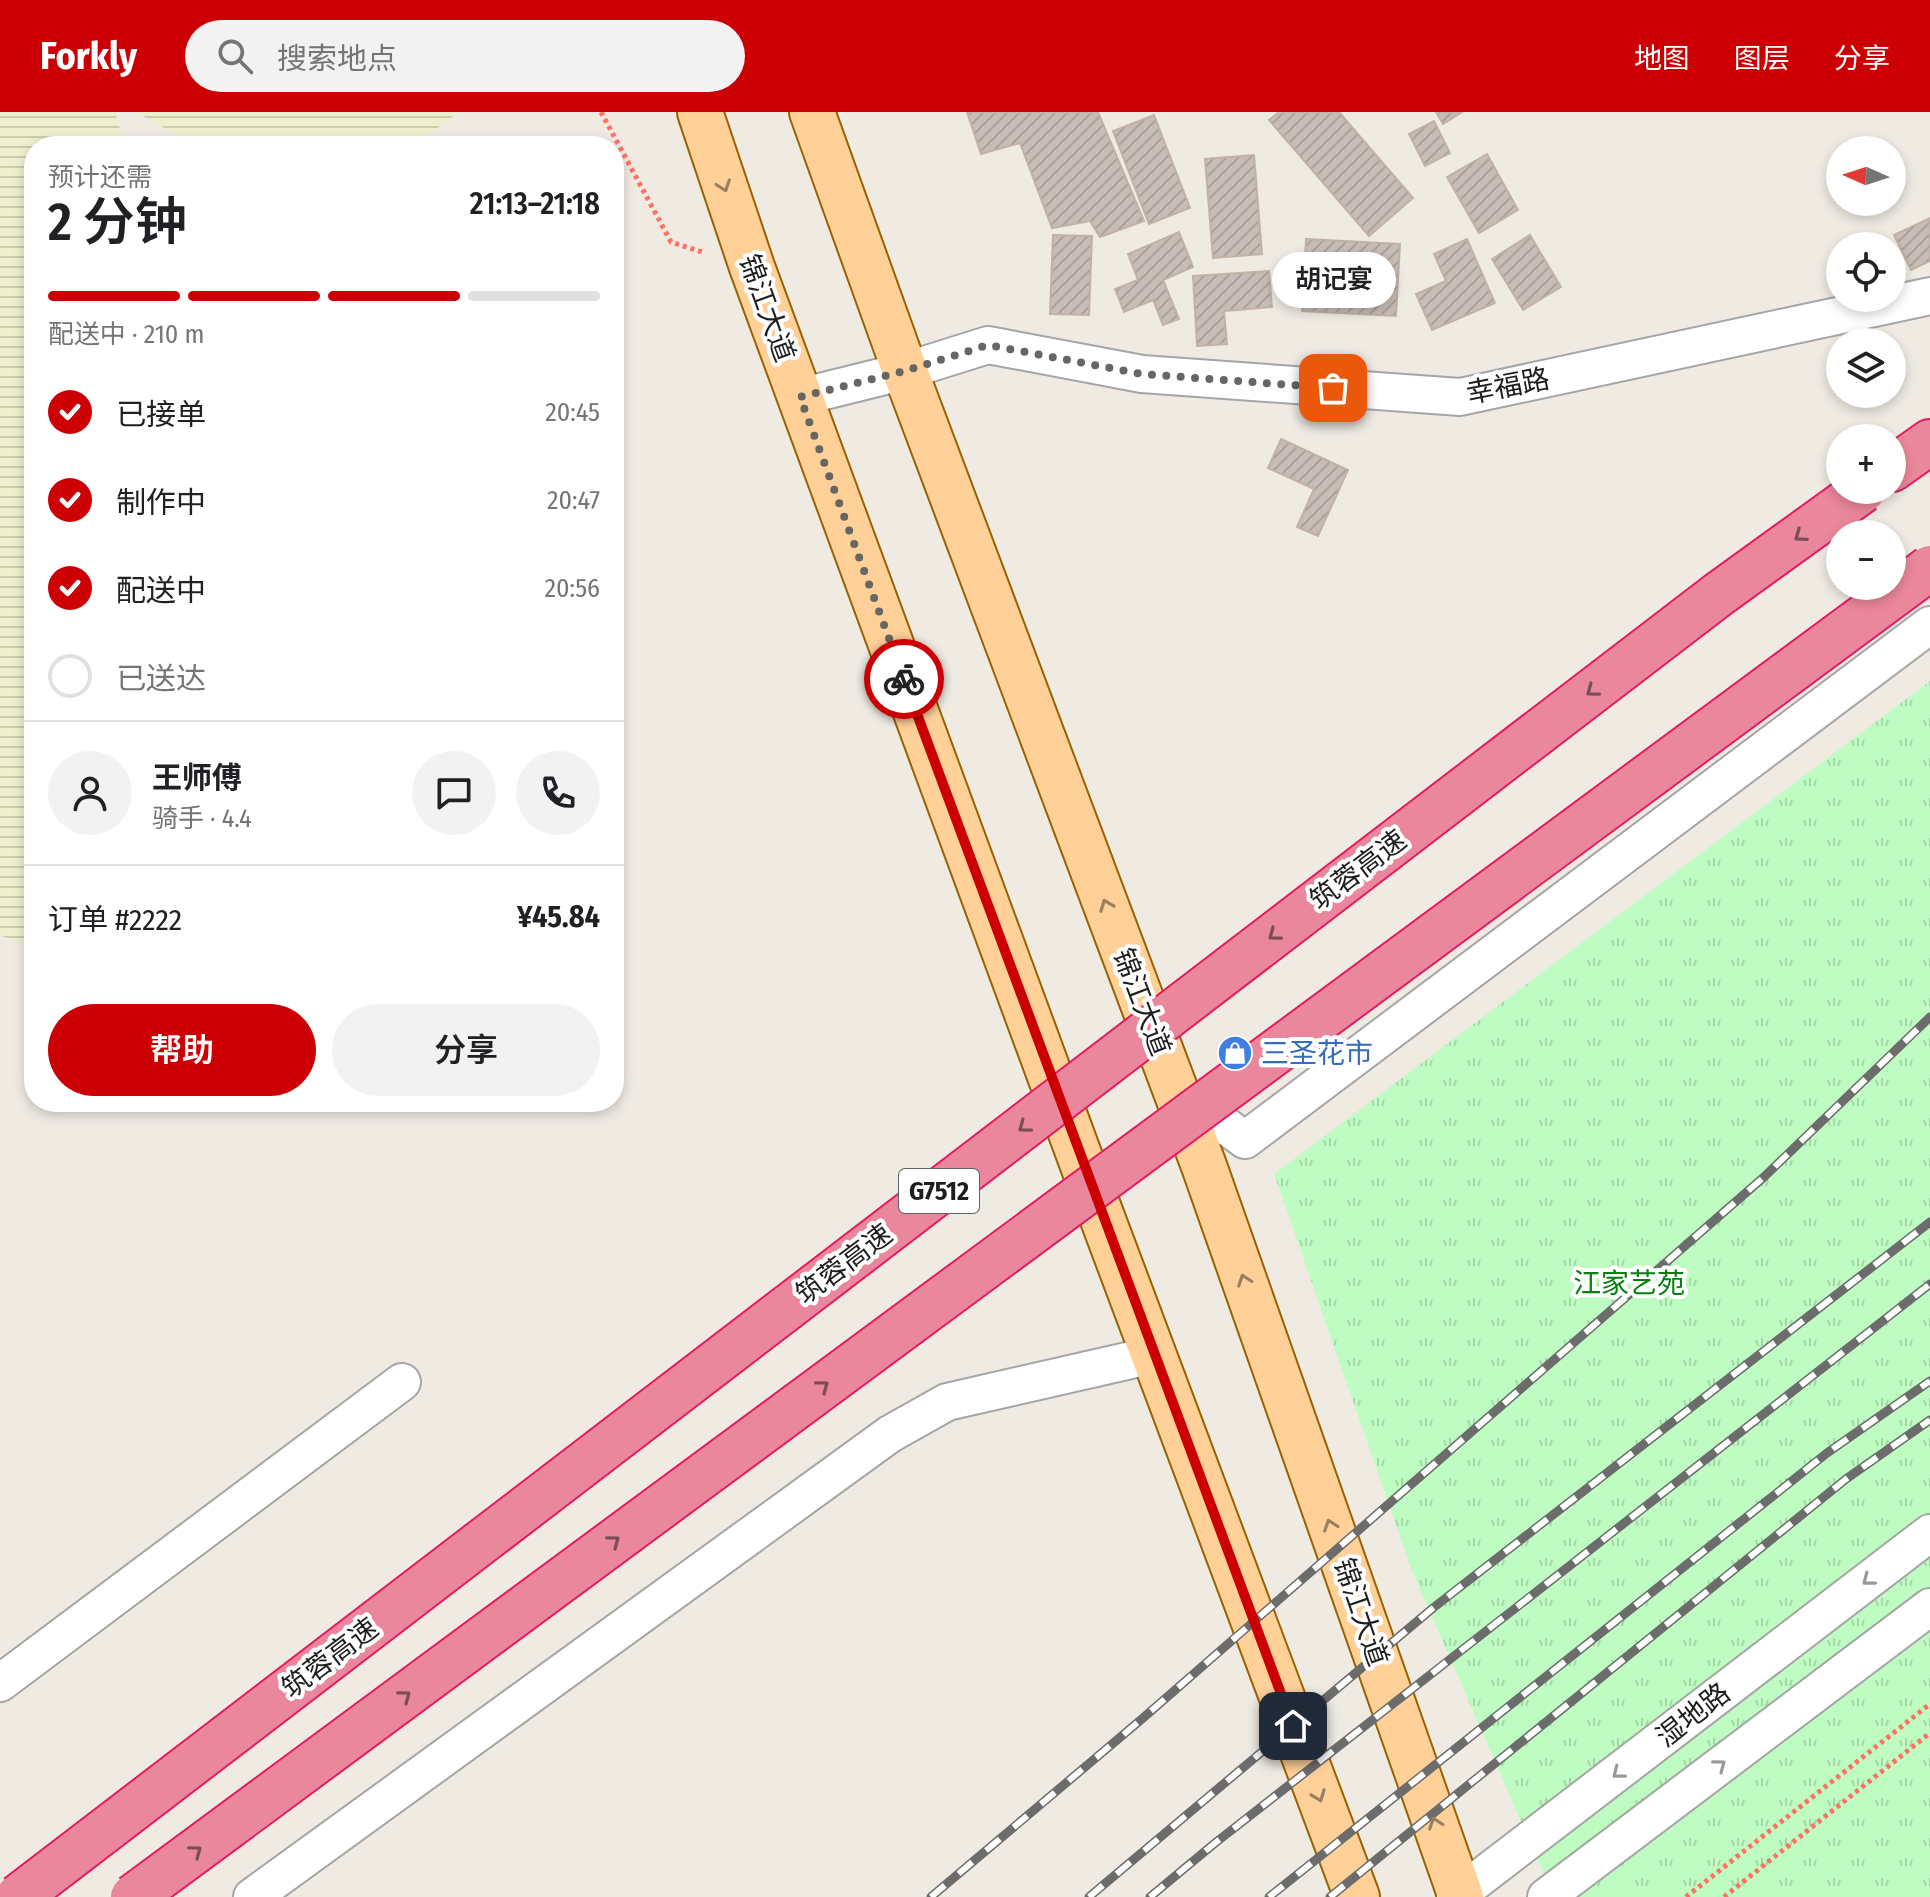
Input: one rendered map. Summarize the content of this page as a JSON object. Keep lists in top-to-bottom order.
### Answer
{
  "streets": {
    "highway": ["筑蓉高速", "G7512"],
    "main road": ["锦江大道"],
    "street": ["幸福路", "湿地路"]
  },
  "crossings": [
    ["锦江大道", "幸福路"],
    ["锦江大道", "湿地路"]
  ],
  "parks": ["江家艺苑"],
  "places": {
    "other": ["胡记宴"],
    "shop": ["三圣花市"]
  },
  "north": "left",
  "page": {
    "header": "Forkly",
    "search": "搜索地点",
    "nav": ["地图", "图层", "分享"],
    "map_buttons": ["+", "−"],
    "heading": ["2 分钟", "预计还需", "21:13–21:18"],
    "panel": [
      "王师傅",
      "骑手 · 4.4",
      "订单 #2222",
      "¥45.84"
    ],
    "bubble": "胡记宴",
    "bar": "配送中 · 210 m",
    "list": [
      ["已接单", "20:45"],
      ["制作中", "20:47"],
      ["配送中", "20:56"],
      "已送达"
    ],
    "buttons": ["帮助", "分享"]
  }
}
